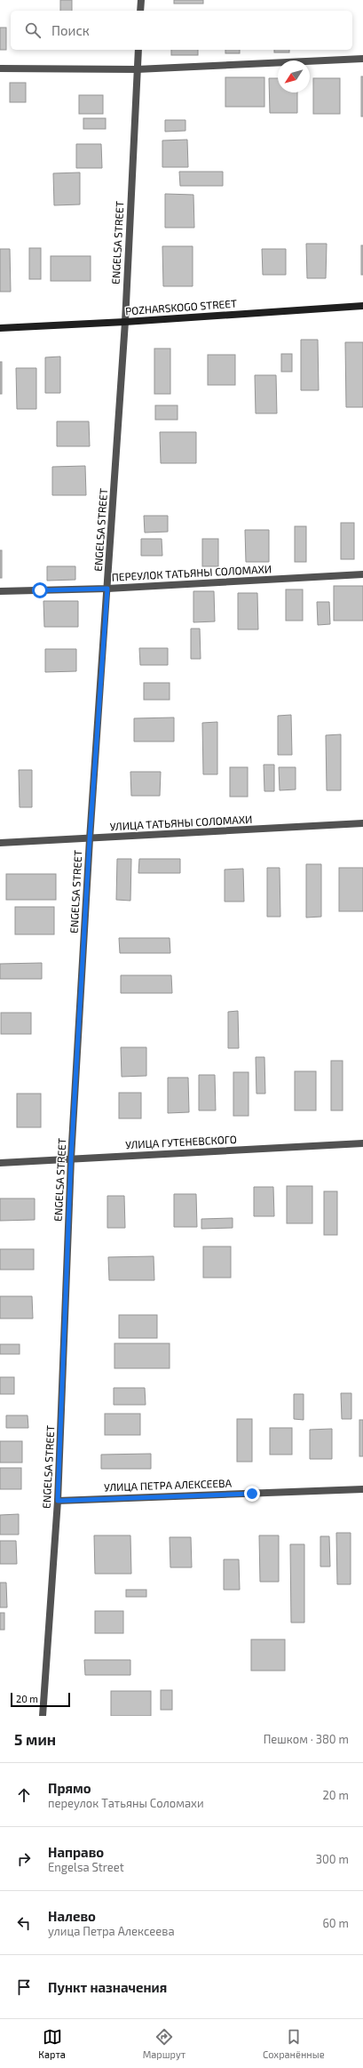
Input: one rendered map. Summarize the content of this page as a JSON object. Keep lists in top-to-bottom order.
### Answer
{
  "streets": {
    "street": [
      "ENGELSA STREET",
      "POZHARSKOGO STREET",
      "ПЕРЕУЛОК ТАТЬЯНЫ СОЛОМАХИ",
      "УЛИЦА ТАТЬЯНЫ СОЛОМАХИ",
      "УЛИЦА ГУТЕНЕВСКОГО",
      "УЛИЦА ПЕТРА АЛЕКСЕЕВА"
    ]
  },
  "crossings": [
    ["ENGELSA STREET", "POZHARSKOGO STREET"],
    ["ENGELSA STREET", "ПЕРЕУЛОК ТАТЬЯНЫ СОЛОМАХИ"],
    ["ENGELSA STREET", "УЛИЦА ТАТЬЯНЫ СОЛОМАХИ"],
    ["ENGELSA STREET", "УЛИЦА ГУТЕНЕВСКОГО"],
    ["ENGELSA STREET", "УЛИЦА ПЕТРА АЛЕКСЕЕВА"]
  ],
  "scale_bar": "20 m",
  "north": "bottom left",
  "page": {
    "search": "Поиск",
    "scale": "20 m",
    "heading": ["5 мин", "Пешком · 380 m"],
    "list": [
      ["Прямо", "переулок Татьяны Соломахи", "20 m"],
      ["Направо", "Engelsa Street", "300 m"],
      ["Налево", "улица Петра Алексеева", "60 m"],
      "Пункт назначения"
    ],
    "nav": ["Карта", "Маршрут", "Сохранённые"]
  }
}
